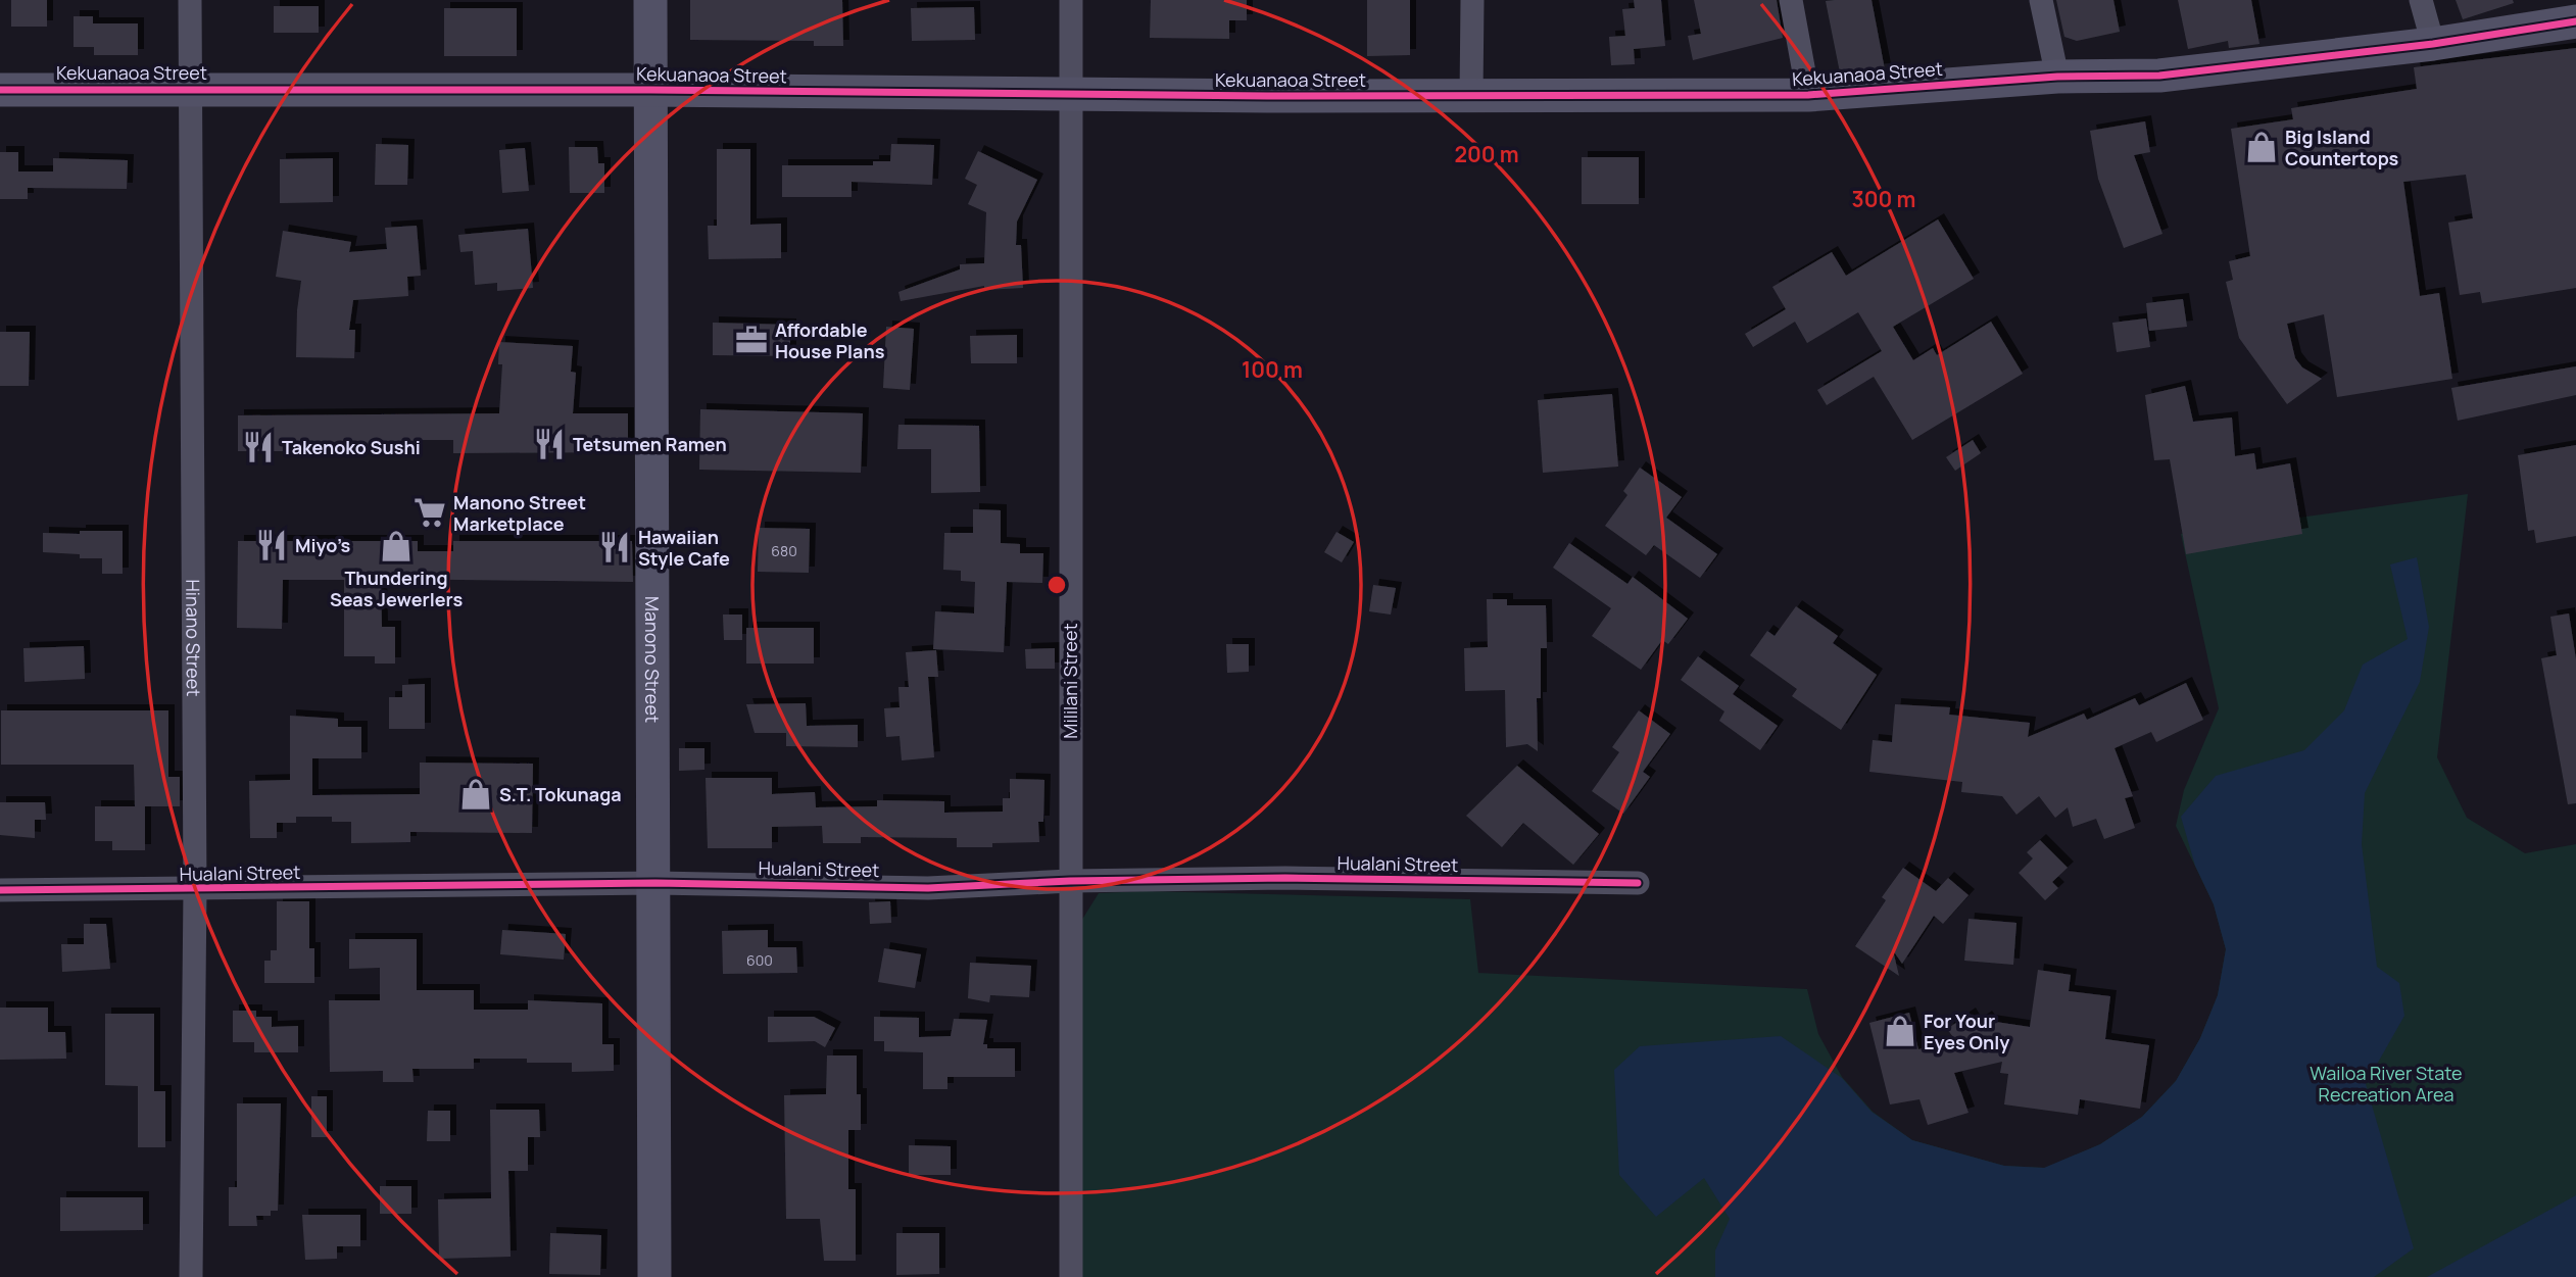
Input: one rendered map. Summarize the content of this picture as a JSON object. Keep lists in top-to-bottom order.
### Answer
{
  "streets": {
    "street": [
      "Kekuanaoa Street",
      "Hinano Street",
      "Manono Street",
      "Mililani Street",
      "Hualani Street"
    ]
  },
  "crossings": [
    ["Kekuanaoa Street", "Hinano Street"],
    ["Kekuanaoa Street", "Manono Street"],
    ["Kekuanaoa Street", "Mililani Street"],
    ["Hinano Street", "Hualani Street"],
    ["Manono Street", "Hualani Street"],
    ["Mililani Street", "Hualani Street"]
  ],
  "parks": ["Wailoa River State Recreation Area"],
  "places": {
    "shop": [
      "Big Island Countertops",
      "Thundering Seas Jewerlers",
      "S.T. Tokunaga",
      "For Your Eyes Only"
    ],
    "office": ["Affordable House Plans"],
    "restaurant": [
      "Tetsumen Ramen",
      "Takenoko Sushi",
      "Miyo’s",
      "Hawaiian Style Cafe"
    ],
    "supermarket": ["Manono Street Marketplace"]
  },
  "house_numbers": ["680", "600"],
  "rings": ["200 m", "300 m", "100 m"]
}
